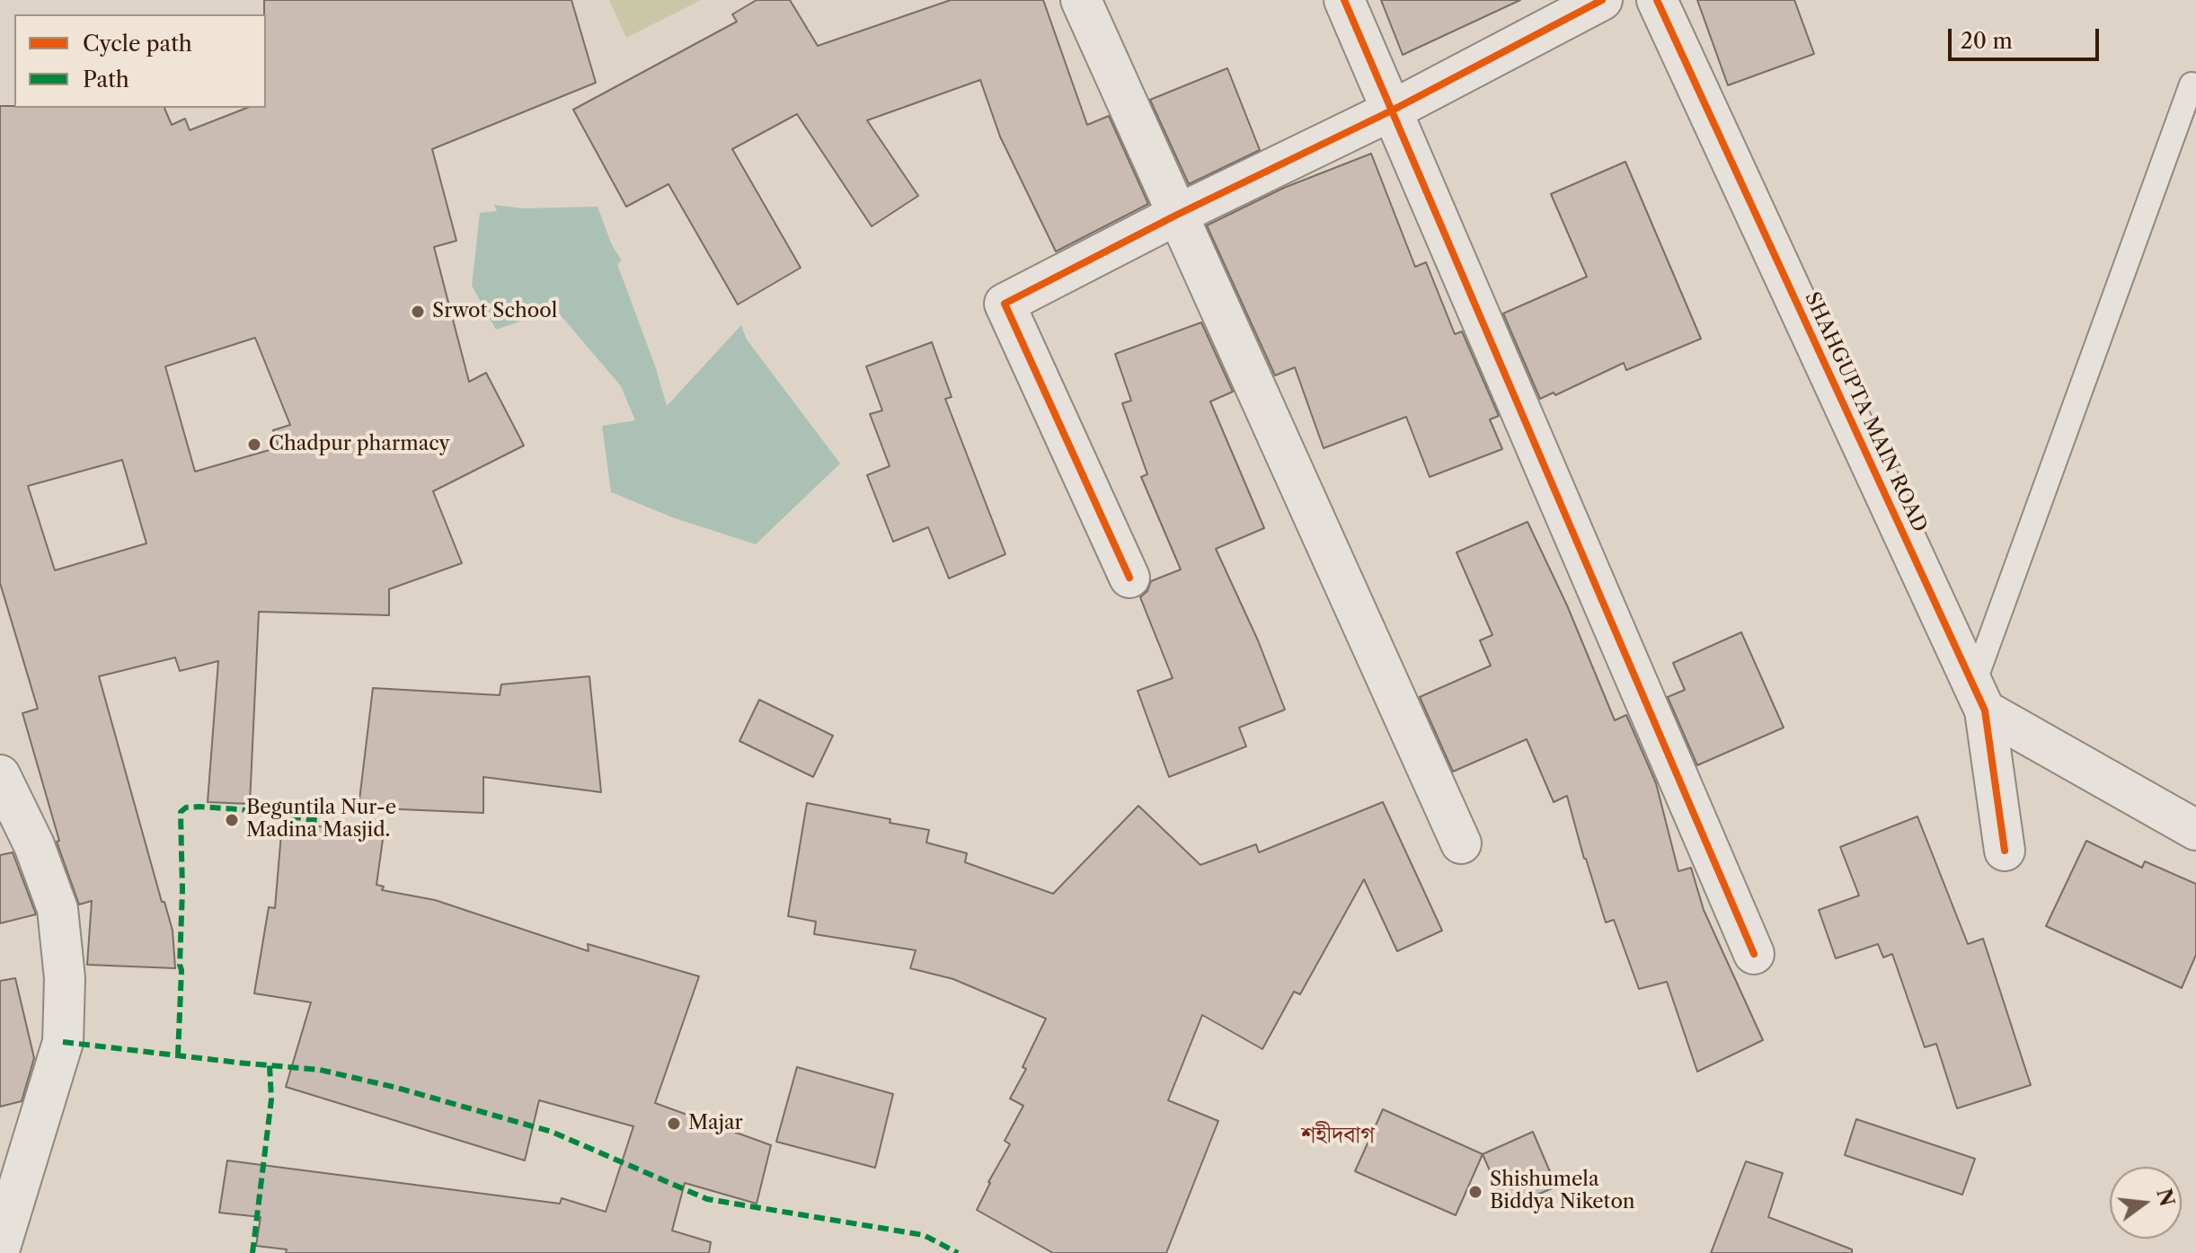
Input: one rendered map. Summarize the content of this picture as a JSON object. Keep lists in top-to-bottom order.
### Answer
{
  "streets": {
    "street": ["SHAHGUPTA MAIN ROAD"]
  },
  "districts": ["শহীদবাগ"],
  "places": [
    "Srwot School",
    "Chadpur pharmacy",
    "Beguntila Nur-e Madina Masjid.",
    "Majar",
    "Shishumela Biddya Niketon"
  ],
  "legend": ["Cycle path", "Path"],
  "scale_bar": "20 m",
  "north": "right"
}
